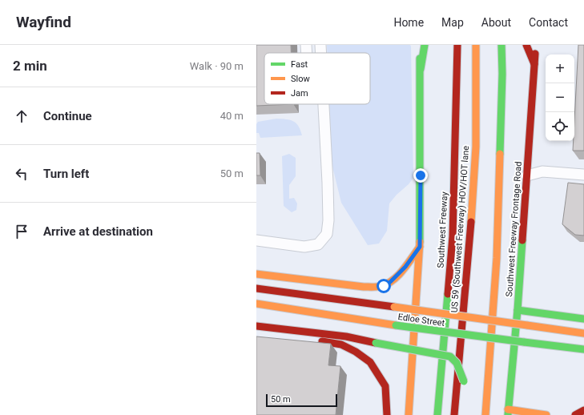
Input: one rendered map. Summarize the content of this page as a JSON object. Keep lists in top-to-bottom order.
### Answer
{
  "streets": {
    "main road": [
      "US 59 (Southwest Freeway) HOV/HOT lane",
      "Southwest Freeway Frontage Road",
      "Southwest Freeway",
      "Edloe Street"
    ]
  },
  "legend": ["Fast", "Slow", "Jam"],
  "scale_bar": "50 m",
  "page": {
    "header": "Wayfind",
    "nav": [
      "Home",
      "Map",
      "About",
      "Contact"
    ],
    "heading": ["2 min", "Walk · 90 m"],
    "map_buttons": ["+", "−"],
    "list": [
      ["Continue", "40 m"],
      ["Turn left", "50 m"],
      "Arrive at destination"
    ],
    "scale": "50 m"
  }
}
